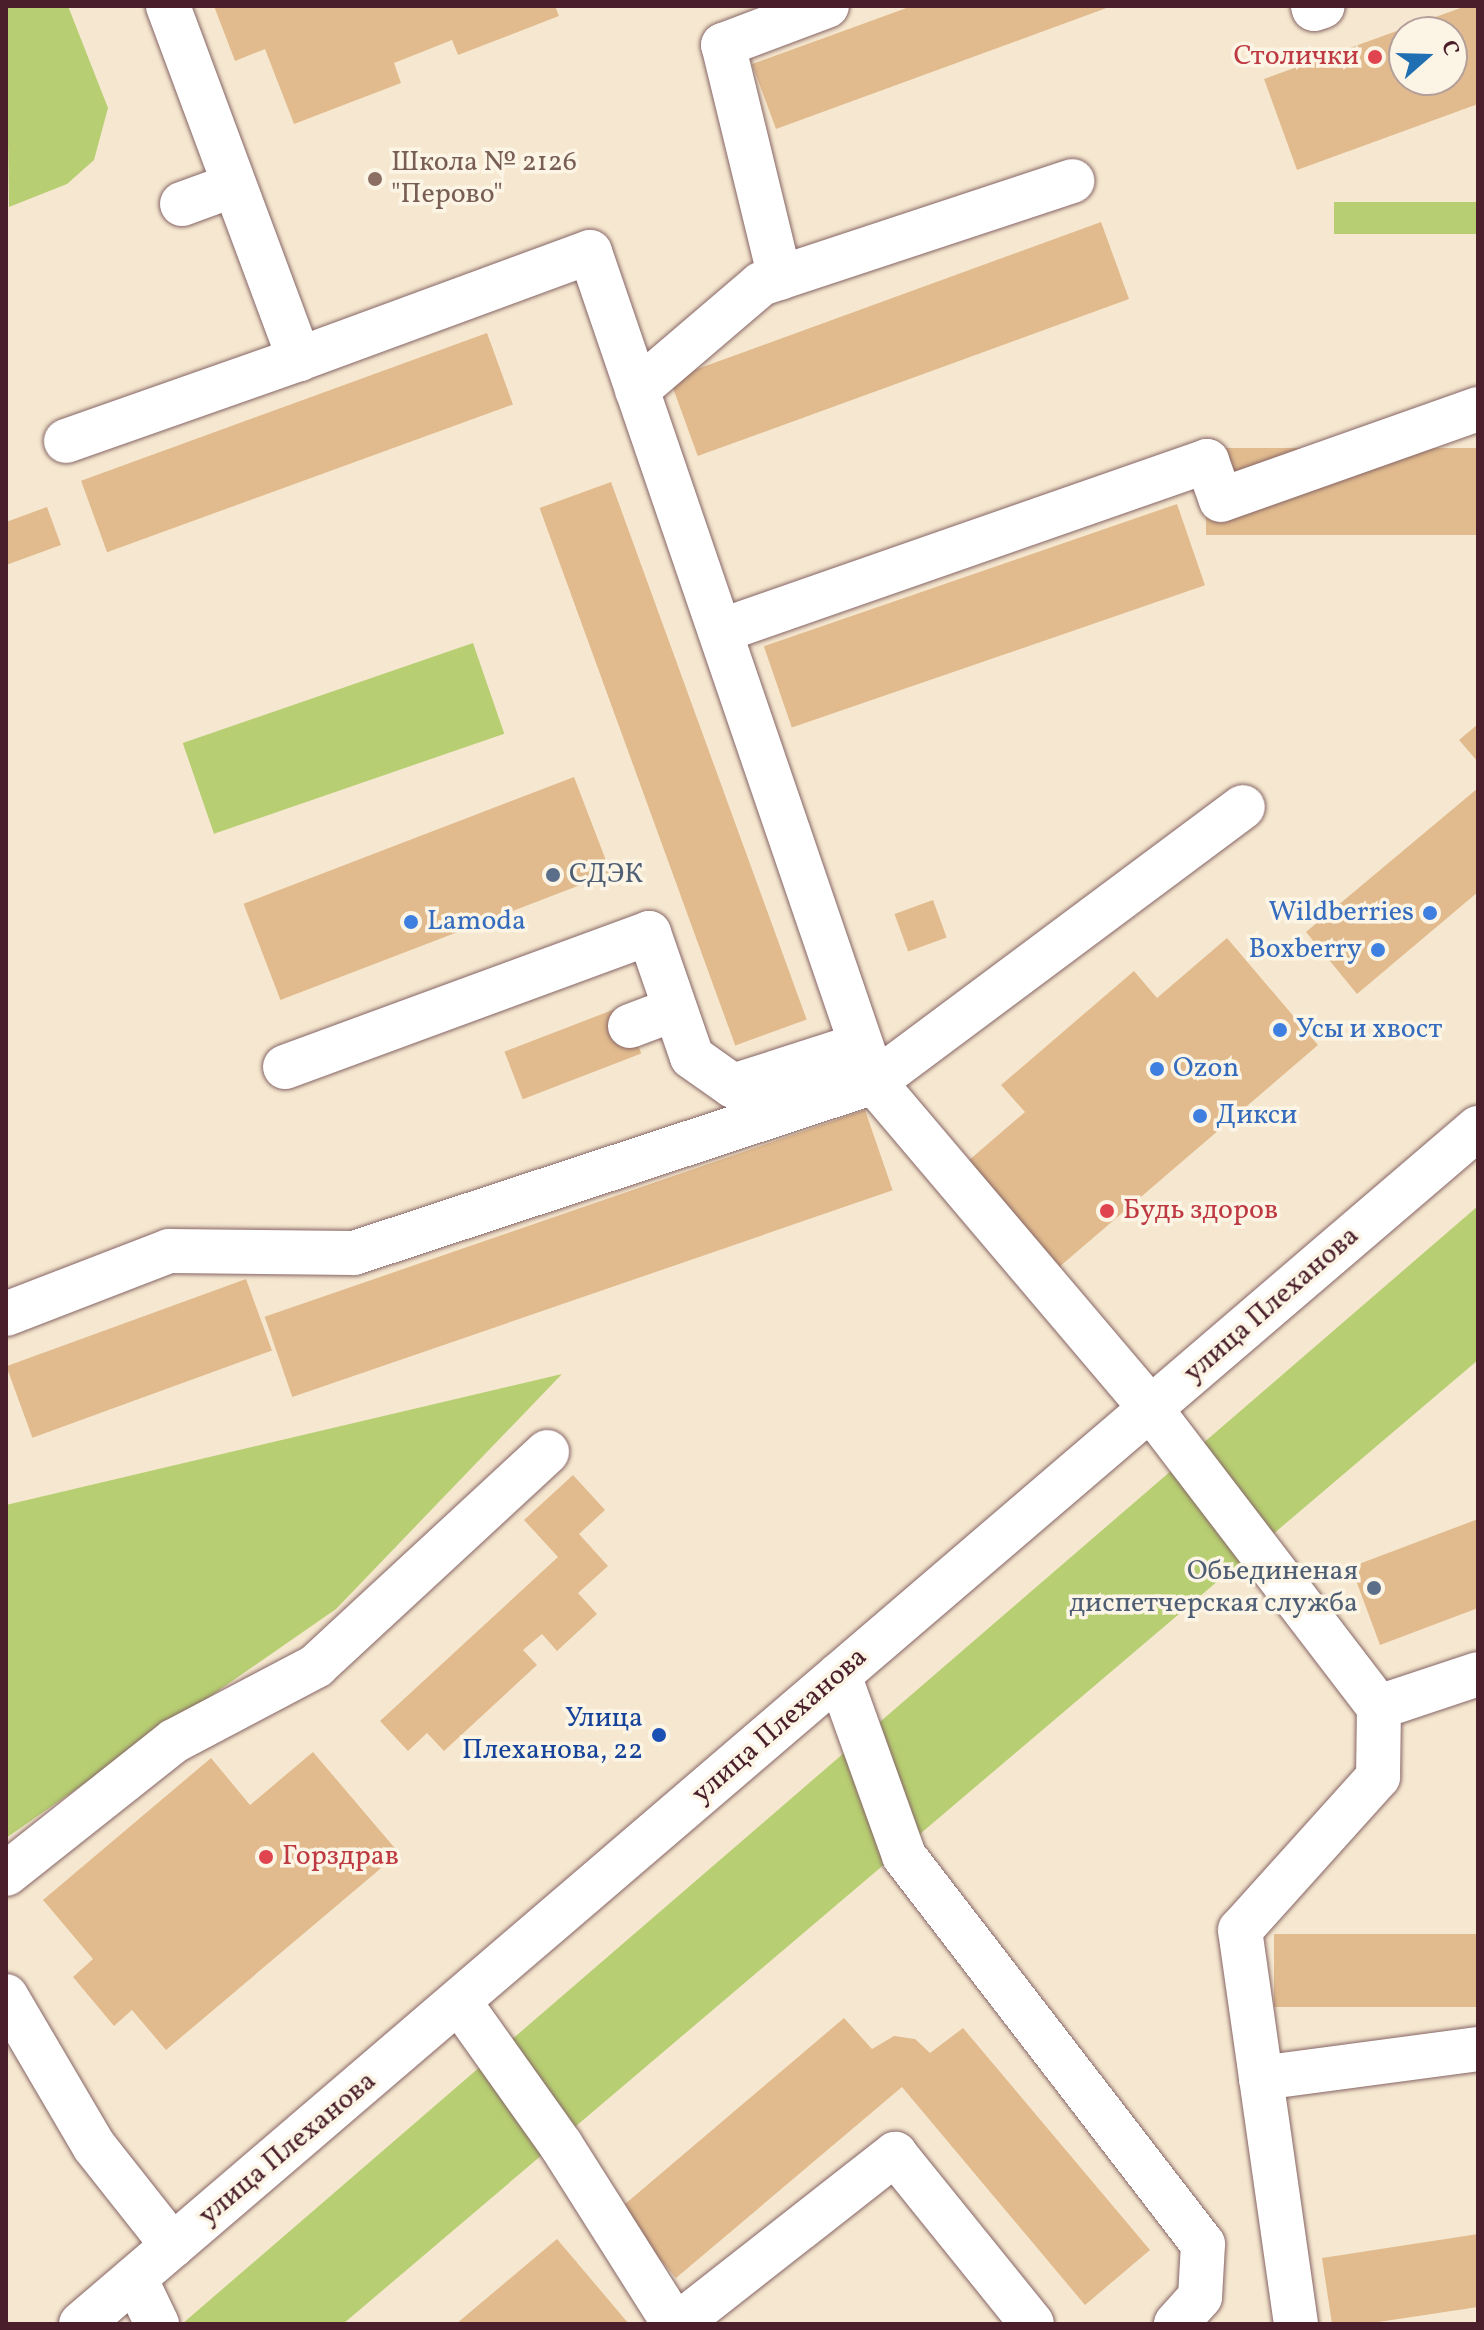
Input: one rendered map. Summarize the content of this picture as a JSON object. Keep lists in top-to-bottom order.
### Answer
{
  "streets": {
    "street": ["улица Плеханова"]
  },
  "places": [
    "Столички",
    "Школа № 2126 \"Перово\"",
    "СДЭК",
    "Wildberries",
    "Lamoda",
    "Boxberry",
    "Усы и хвост",
    "Ozon",
    "Дикси",
    "Будь здоров",
    "Обьединеная диспетчерская служба",
    "Улица Плеханова, 22",
    "Горздрав"
  ],
  "north": "right"
}
